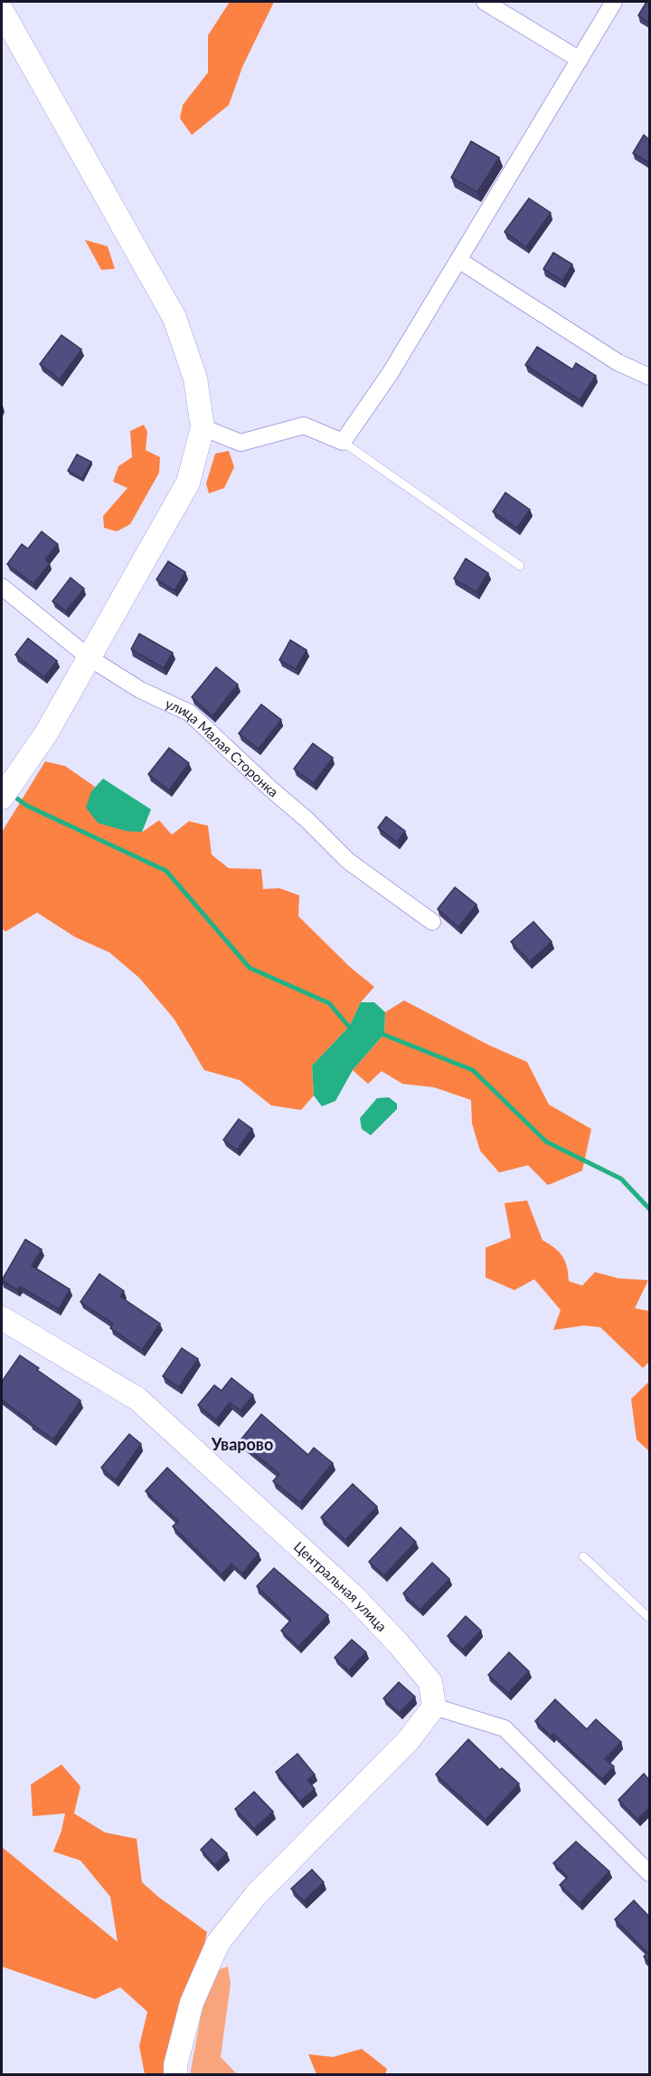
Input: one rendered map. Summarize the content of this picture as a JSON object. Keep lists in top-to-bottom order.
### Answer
{
  "streets": {
    "street": ["улица Малая Сторонка", "Центральная улица"]
  },
  "districts": ["Уварово"]
}
